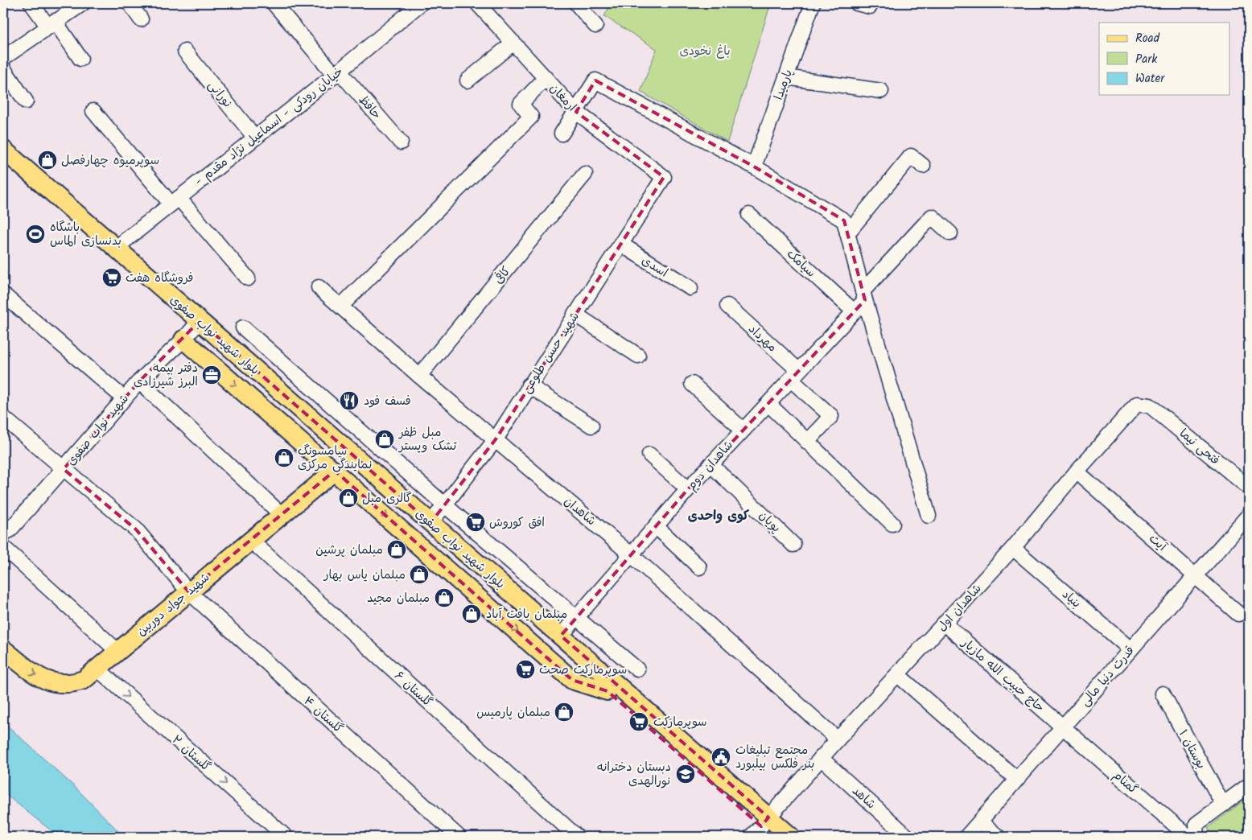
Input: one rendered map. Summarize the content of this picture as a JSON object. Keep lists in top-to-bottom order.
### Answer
{
  "streets": {
    "main road": ["بلوار شهید نواب صفوی", "شهید جواد دوربین"],
    "street": [
      "پارمیدا",
      "نورانی",
      "ارمغان",
      "حافظ",
      "- خیابان رودکی - اسماعیل نژاد مقدم",
      "سیامک",
      "اسدی",
      "کافی",
      "مهرداد",
      "شهید حسن طلوعی",
      "شهید نواب صفوی",
      "فتحی نیما",
      "شاهدان دوم",
      "شاهدان",
      "پویان",
      "آیت",
      "بنیاد",
      "شاهدان اول",
      "حاج حبیب الله مازیار",
      "قدرت دنیا مالی",
      "گلستان ۶",
      "گلستان ۴",
      "بوستان ۱",
      "گلستان ۲",
      "گمنام",
      "شاهد"
    ]
  },
  "crossings": [
    ["نورانی", "- خیابان رودکی - اسماعیل نژاد مقدم"],
    ["ارمغان", "شهید حسن طلوعی"],
    ["حافظ", "- خیابان رودکی - اسماعیل نژاد مقدم"],
    ["- خیابان رودکی - اسماعیل نژاد مقدم", "بلوار شهید نواب صفوی"],
    ["سیامک", "شاهدان دوم"],
    ["اسدی", "شهید حسن طلوعی"],
    ["کافی", "شاهدان"],
    ["بلوار شهید نواب صفوی", "شهید حسن طلوعی"],
    ["بلوار شهید نواب صفوی", "شهید نواب صفوی"],
    ["بلوار شهید نواب صفوی", "شاهدان دوم"],
    ["بلوار شهید نواب صفوی", "شاهدان اول"],
    ["مهرداد", "شاهدان دوم"],
    ["شهید حسن طلوعی", "شاهدان"],
    ["شهید نواب صفوی", "گلستان ۴"],
    ["فتحی نیما", "شاهدان اول"],
    ["شاهدان دوم", "شاهدان"],
    ["شاهدان دوم", "پویان"],
    ["شاهدان", "شاهدان اول"],
    ["آیت", "شاهدان اول"],
    ["آیت", "قدرت دنیا مالی"],
    ["بنیاد", "شاهدان اول"],
    ["بنیاد", "قدرت دنیا مالی"],
    ["شهید جواد دوربین", "گلستان ۶"],
    ["شهید جواد دوربین", "گلستان ۴"],
    ["شهید جواد دوربین", "گلستان ۲"],
    ["شاهدان اول", "حاج حبیب الله مازیار"],
    ["شاهدان اول", "شاهد"],
    ["حاج حبیب الله مازیار", "قدرت دنیا مالی"],
    ["حاج حبیب الله مازیار", "گمنام"],
    ["قدرت دنیا مالی", "گمنام"]
  ],
  "one_way": ["گلستان ۲"],
  "districts": ["کوی واحدی"],
  "parks": ["باغ نخودی"],
  "places": {
    "shop": [
      "سوپرمیوه چهارفصل",
      "مبل ظفر تشک ویستر",
      "سامسونگ نمایندگی مرکزی",
      "گالری مبل",
      "مبلمان پرشین",
      "مبلمان یاس بهار",
      "مبلمان مجید",
      "مبلمان یافت آباد",
      "مبلمان پارمیس"
    ],
    "sports": ["باشگاه بدنسازی الماس"],
    "supermarket": [
      "فروشگاه هفت",
      "افق کوروش",
      "سوپرمارکت صحت",
      "سوپرمارکت"
    ],
    "office": ["دفتر بیمه البرز شیرزادی"],
    "restaurant": ["فسف فود"],
    "public building": ["مجتمع تبلیغات بنر فلکس بیلبورد"],
    "school or university": ["دبستان دخترانه نورالهدی"]
  },
  "legend": ["Road", "Park", "Water"]
}
